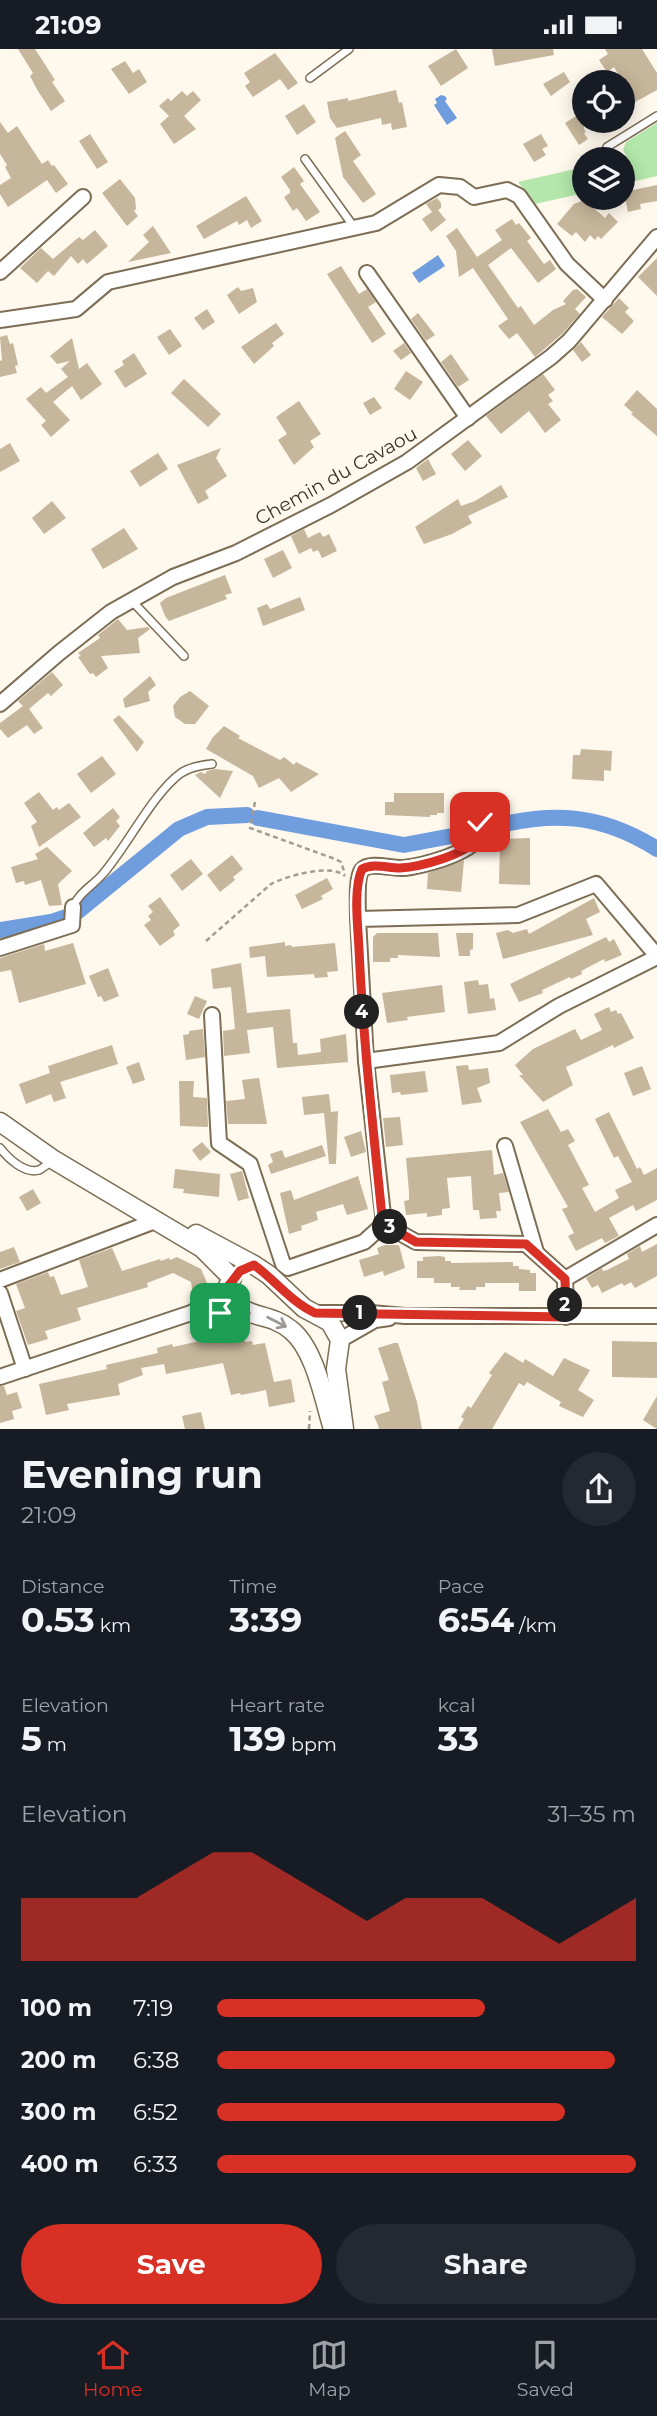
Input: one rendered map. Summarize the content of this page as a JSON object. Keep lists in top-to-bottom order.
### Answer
{
  "streets": {
    "street": ["Chemin du Cavaou"]
  },
  "page": {
    "status": "21:09",
    "pins": [
      "4",
      "3",
      "2",
      "1"
    ],
    "heading": ["Evening run", "21:09"],
    "stats": [
      ["Distance", "0.53 km"],
      ["Time", "3:39"],
      ["Pace", "6:54 /km"],
      ["Elevation", "5 m"],
      ["Heart rate", "139 bpm"],
      ["kcal", "33"]
    ],
    "chart": ["Elevation", "31–35 m"],
    "list": [
      {
        "name": "100 m",
        "note": "7:19"
      },
      {
        "name": "200 m",
        "note": "6:38"
      },
      {
        "name": "300 m",
        "note": "6:52"
      },
      {
        "name": "400 m",
        "note": "6:33"
      }
    ],
    "buttons": ["Save", "Share"],
    "tabs": ["Home", "Map", "Saved"]
  }
}
